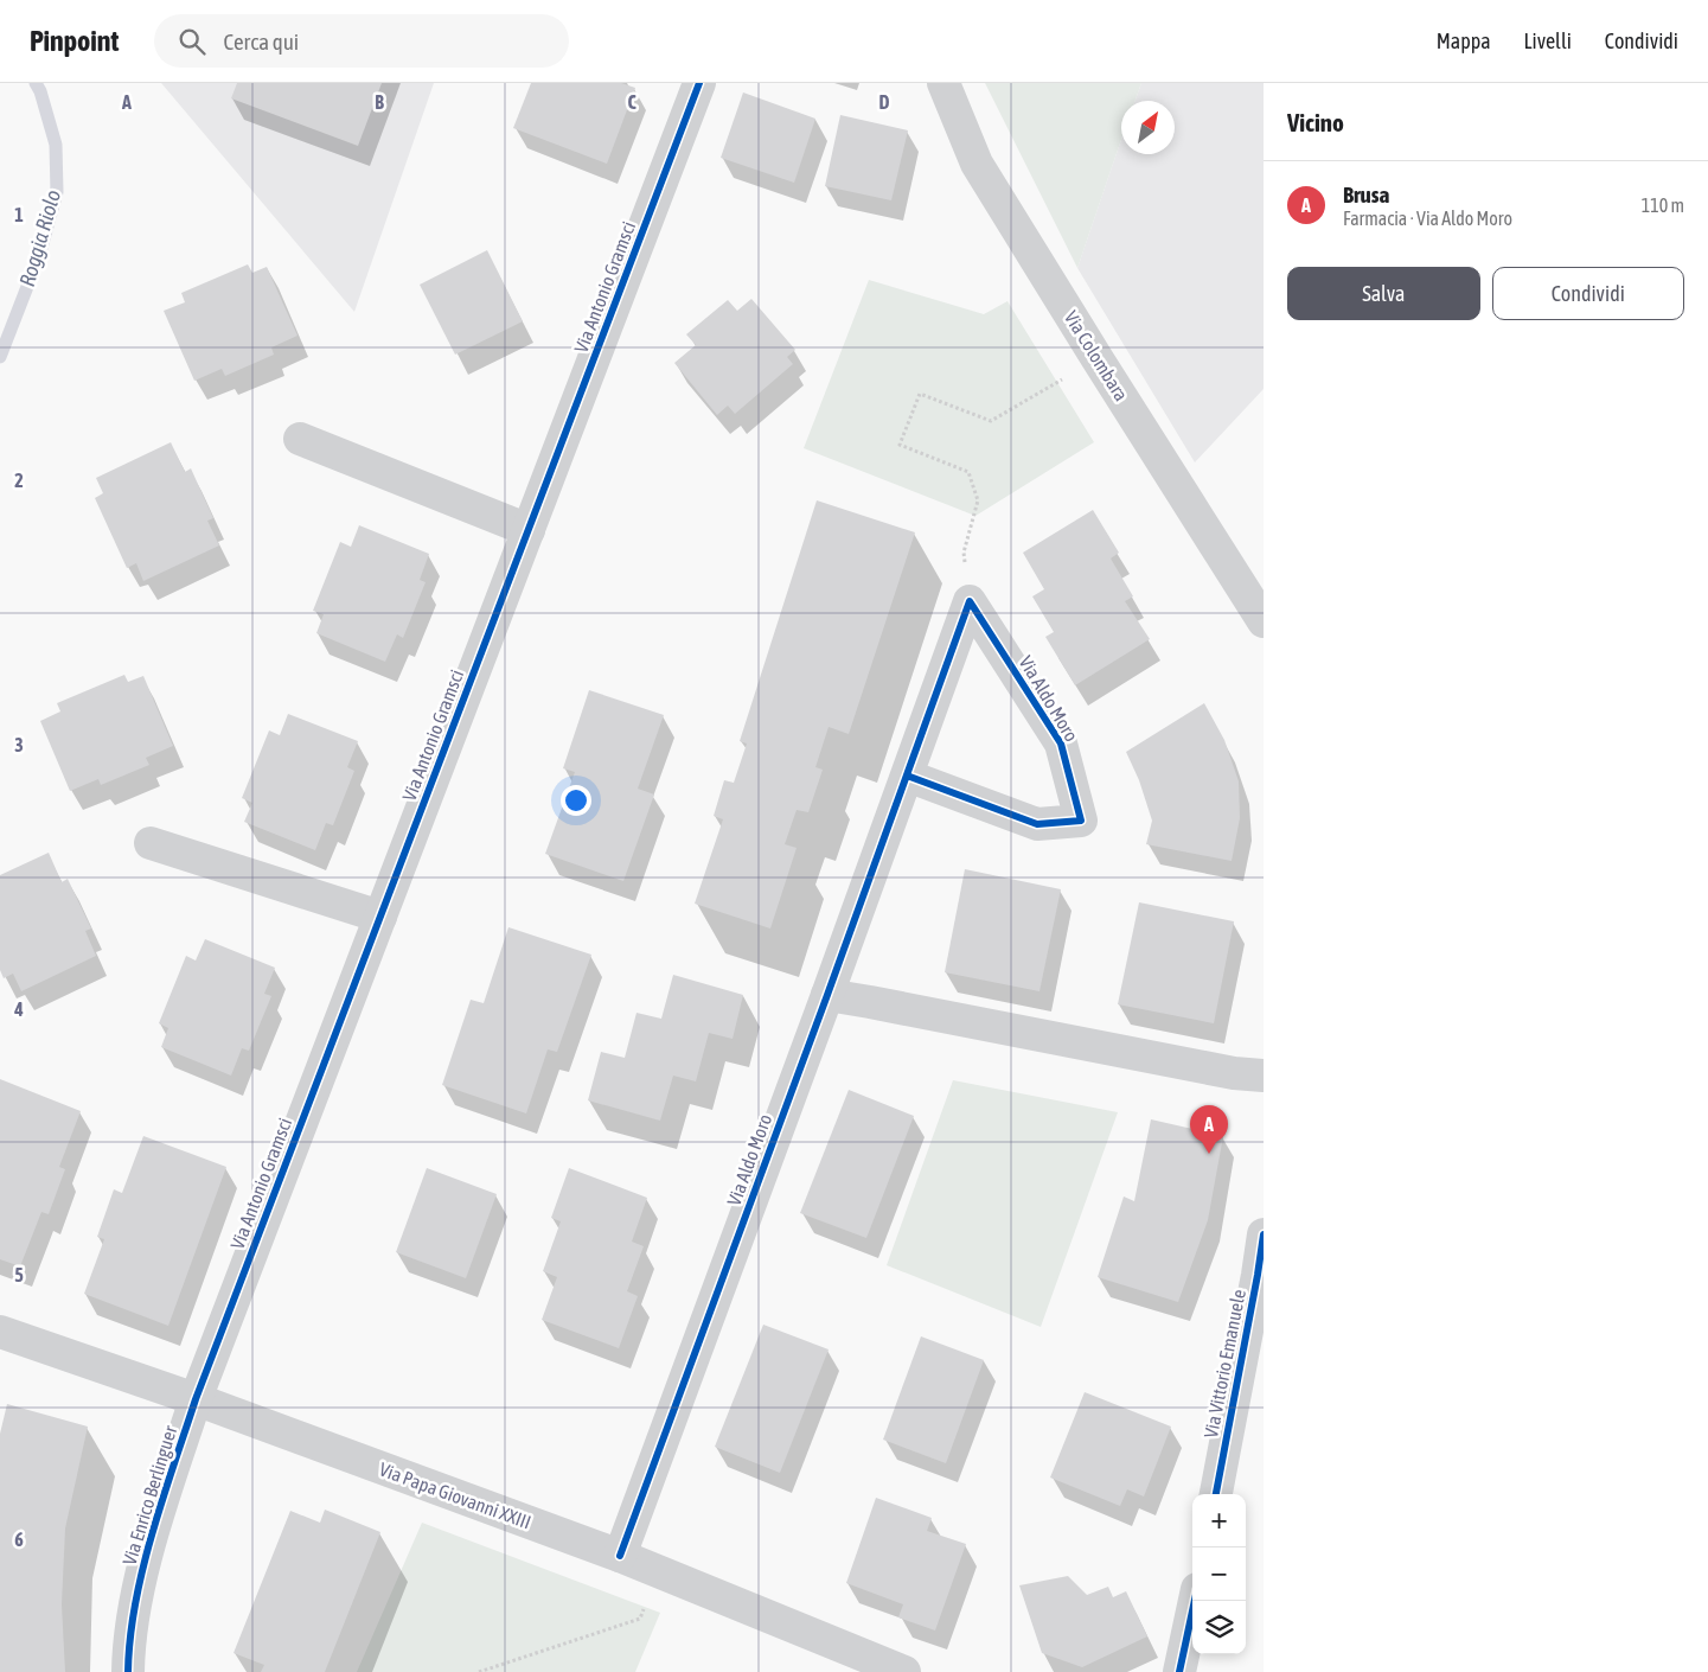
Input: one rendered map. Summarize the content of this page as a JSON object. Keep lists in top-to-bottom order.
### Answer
{
  "streets": {
    "street": [
      "Via Antonio Gramsci",
      "Via Colombara",
      "Via Aldo Moro",
      "Via Vittorio Emanuele",
      "Via Enrico Berlinguer",
      "Via Papa Giovanni XXIII"
    ]
  },
  "crossings": [
    ["Via Antonio Gramsci", "Via Enrico Berlinguer"],
    ["Via Antonio Gramsci", "Via Papa Giovanni XXIII"],
    ["Via Aldo Moro", "Via Papa Giovanni XXIII"],
    ["Via Enrico Berlinguer", "Via Papa Giovanni XXIII"]
  ],
  "water": ["Roggia Riolo"],
  "north": "top right",
  "page": {
    "header": "Pinpoint",
    "search": "Cerca qui",
    "nav": ["Mappa", "Livelli", "Condividi"],
    "heading": "Vicino",
    "list": [
      {
        "mark": "A",
        "name": "Brusa",
        "note": "Farmacia · Via Aldo Moro",
        "value": "110 m"
      }
    ],
    "buttons": ["Salva", "Condividi"],
    "pins": "A",
    "map_buttons": ["+", "−"]
  },
  "grid": {
    "columns": [
      "A",
      "B",
      "C",
      "D"
    ],
    "rows": [
      "1",
      "2",
      "3",
      "4",
      "5",
      "6"
    ]
  }
}
